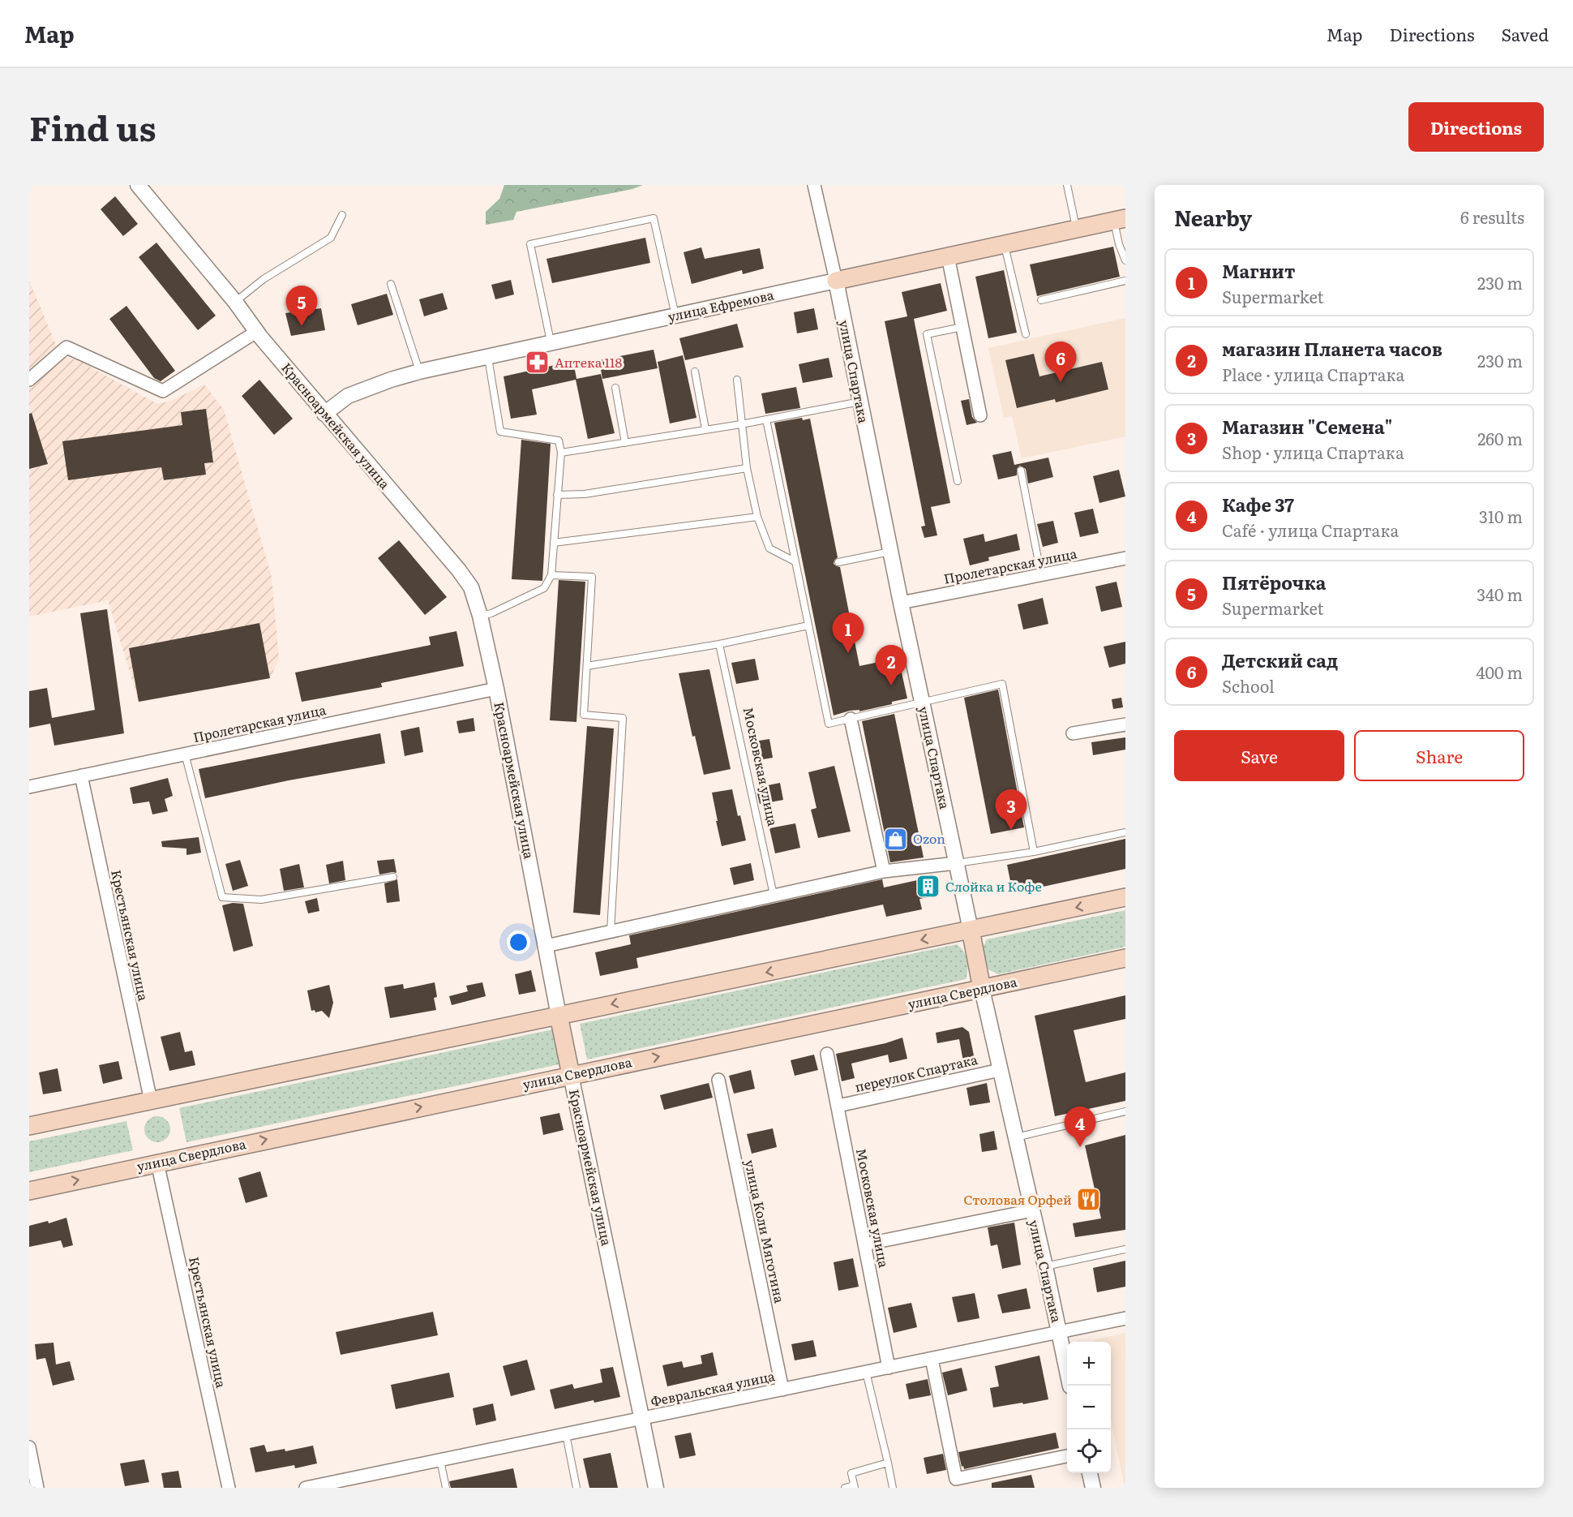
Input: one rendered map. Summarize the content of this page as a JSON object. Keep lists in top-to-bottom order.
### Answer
{
  "streets": {
    "main road": [
      "улица Ефремова",
      "улица Спартака",
      "Красноармейская улица",
      "улица Свердлова"
    ],
    "street": [
      "Пролетарская улица",
      "Московская улица",
      "Крестьянская улица",
      "переулок Спартака",
      "улица Коли Мяготина",
      "Февральская улица"
    ]
  },
  "crossings": [
    ["улица Ефремова", "улица Спартака"],
    ["улица Ефремова", "Красноармейская улица"],
    ["улица Спартака", "Пролетарская улица"],
    ["улица Спартака", "улица Свердлова"],
    ["улица Спартака", "переулок Спартака"],
    ["улица Спартака", "Февральская улица"],
    ["Красноармейская улица", "Пролетарская улица"],
    ["Красноармейская улица", "улица Свердлова"],
    ["Красноармейская улица", "Февральская улица"],
    ["Пролетарская улица", "Крестьянская улица"],
    ["Московская улица", "переулок Спартака"],
    ["Московская улица", "Февральская улица"],
    ["Крестьянская улица", "улица Свердлова"],
    ["улица Коли Мяготина", "Февральская улица"]
  ],
  "places": {
    "pharmacy": ["Аптека 118"],
    "shop": ["Ozon"],
    "building": ["Слойка и Кофе"],
    "restaurant": ["Столовая Орфей"]
  },
  "page": {
    "header": "Map",
    "nav": ["Map", "Directions", "Saved"],
    "title": "Find us",
    "buttons": [
      "Directions",
      ["Save", "Share"]
    ],
    "heading": ["Nearby", "6 results"],
    "list": [
      {
        "mark": "1",
        "name": "Магнит",
        "note": "Supermarket",
        "value": "230 m"
      },
      {
        "mark": "2",
        "name": "магазин Планета часов",
        "note": "Place · улица Спартака",
        "value": "230 m"
      },
      {
        "mark": "3",
        "name": "Магазин \"Семена\"",
        "note": "Shop · улица Спартака",
        "value": "260 m"
      },
      {
        "mark": "4",
        "name": "Кафе 37",
        "note": "Café · улица Спартака",
        "value": "310 m"
      },
      {
        "mark": "5",
        "name": "Пятёрочка",
        "note": "Supermarket",
        "value": "340 m"
      },
      {
        "mark": "6",
        "name": "Детский сад",
        "note": "School",
        "value": "400 m"
      }
    ],
    "pins": [
      "5",
      "6",
      "1",
      "2",
      "3",
      "4"
    ],
    "map_buttons": ["+", "−"]
  }
}
